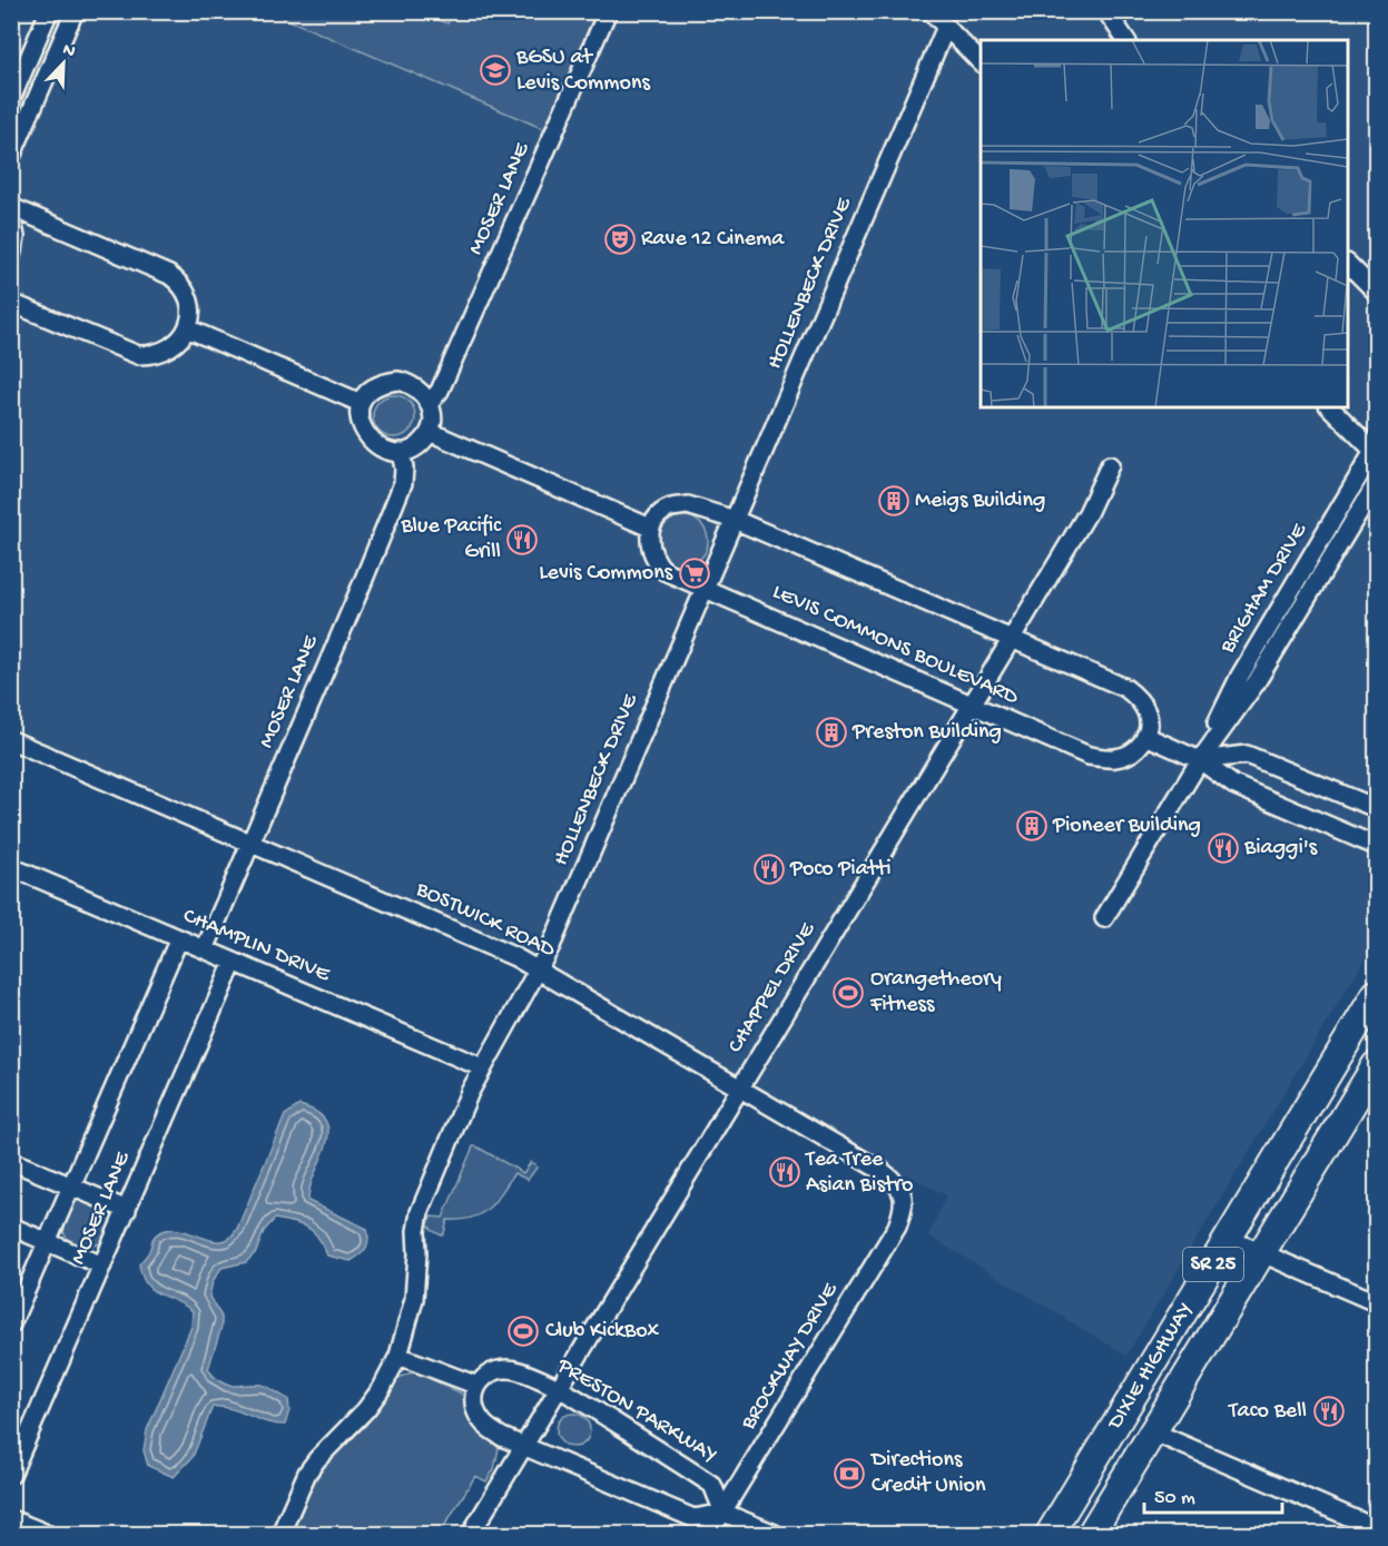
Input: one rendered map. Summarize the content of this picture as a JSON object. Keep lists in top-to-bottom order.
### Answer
{
  "streets": {
    "main road": ["SR 25", "DIXIE HIGHWAY"],
    "street": [
      "MOSER LANE",
      "HOLLENBECK DRIVE",
      "BRIGHAM DRIVE",
      "LEVIS COMMONS BOULEVARD",
      "BOSTWICK ROAD",
      "CHAMPLIN DRIVE",
      "CHAPPEL DRIVE",
      "BROCKWAY DRIVE",
      "PRESTON PARKWAY"
    ]
  },
  "crossings": [
    ["MOSER LANE", "BOSTWICK ROAD"],
    ["MOSER LANE", "CHAMPLIN DRIVE"],
    ["HOLLENBECK DRIVE", "LEVIS COMMONS BOULEVARD"],
    ["HOLLENBECK DRIVE", "BOSTWICK ROAD"],
    ["HOLLENBECK DRIVE", "CHAMPLIN DRIVE"],
    ["LEVIS COMMONS BOULEVARD", "CHAPPEL DRIVE"],
    ["BOSTWICK ROAD", "CHAPPEL DRIVE"],
    ["BOSTWICK ROAD", "BROCKWAY DRIVE"],
    ["CHAPPEL DRIVE", "PRESTON PARKWAY"],
    ["BROCKWAY DRIVE", "PRESTON PARKWAY"]
  ],
  "places": {
    "school or university": ["BGSU at Levis Commons"],
    "theatre": ["Rave 12 Cinema"],
    "building": ["Meigs Building", "Preston Building", "Pioneer Building"],
    "restaurant": [
      "Blue Pacific Grill",
      "Biaggi's",
      "Poco Piatti",
      "Tea Tree Asian Bistro",
      "Taco Bell"
    ],
    "supermarket": ["Levis Commons"],
    "sports": ["Orangetheory Fitness", "Club KickBox"],
    "bank": ["Directions Credit Union"]
  },
  "scale_bar": "50 m",
  "north": "top right"
}
